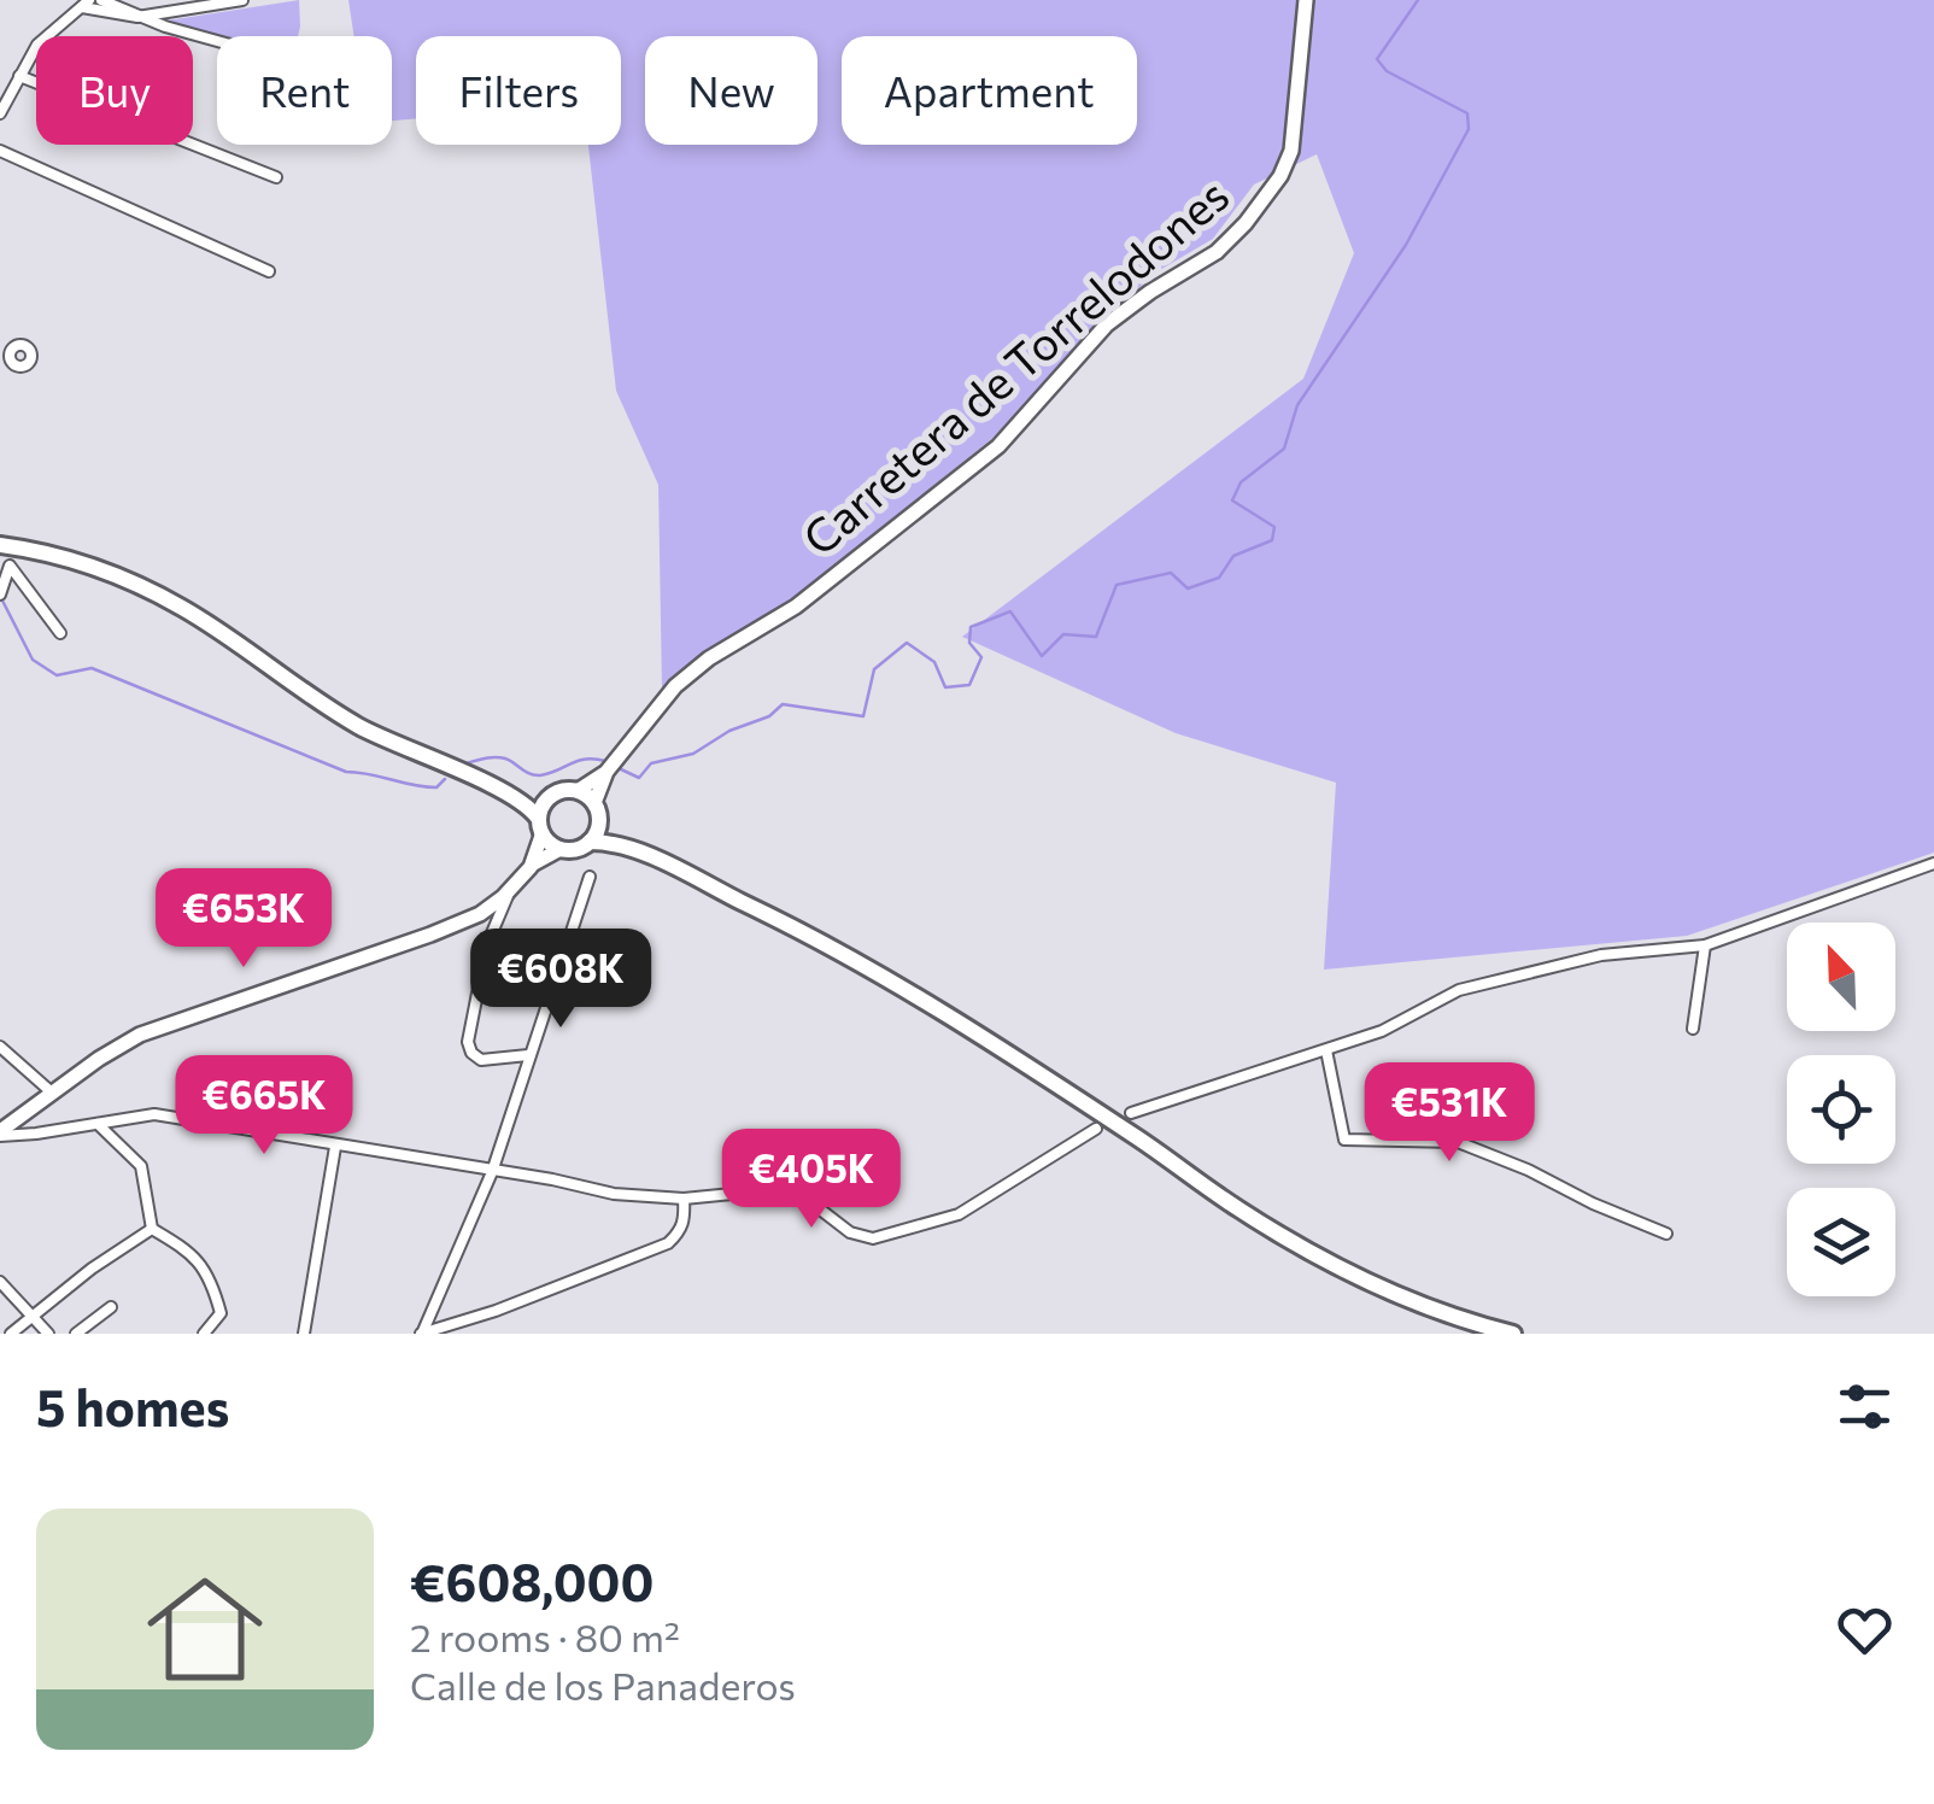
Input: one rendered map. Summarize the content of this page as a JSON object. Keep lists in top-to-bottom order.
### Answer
{
  "streets": {
    "main road": ["Carretera de Torrelodones"]
  },
  "north": "top left",
  "page": {
    "chip": [
      "Buy",
      "Rent",
      "Filters",
      "New",
      "Apartment"
    ],
    "price": [
      "€653K",
      "€608K",
      "€665K",
      "€531K",
      "€405K"
    ],
    "heading": "5 homes",
    "list": [
      {
        "name": "€608,000",
        "note": "2 rooms · 80 m² · Calle de los Panaderos"
      }
    ]
  }
}
